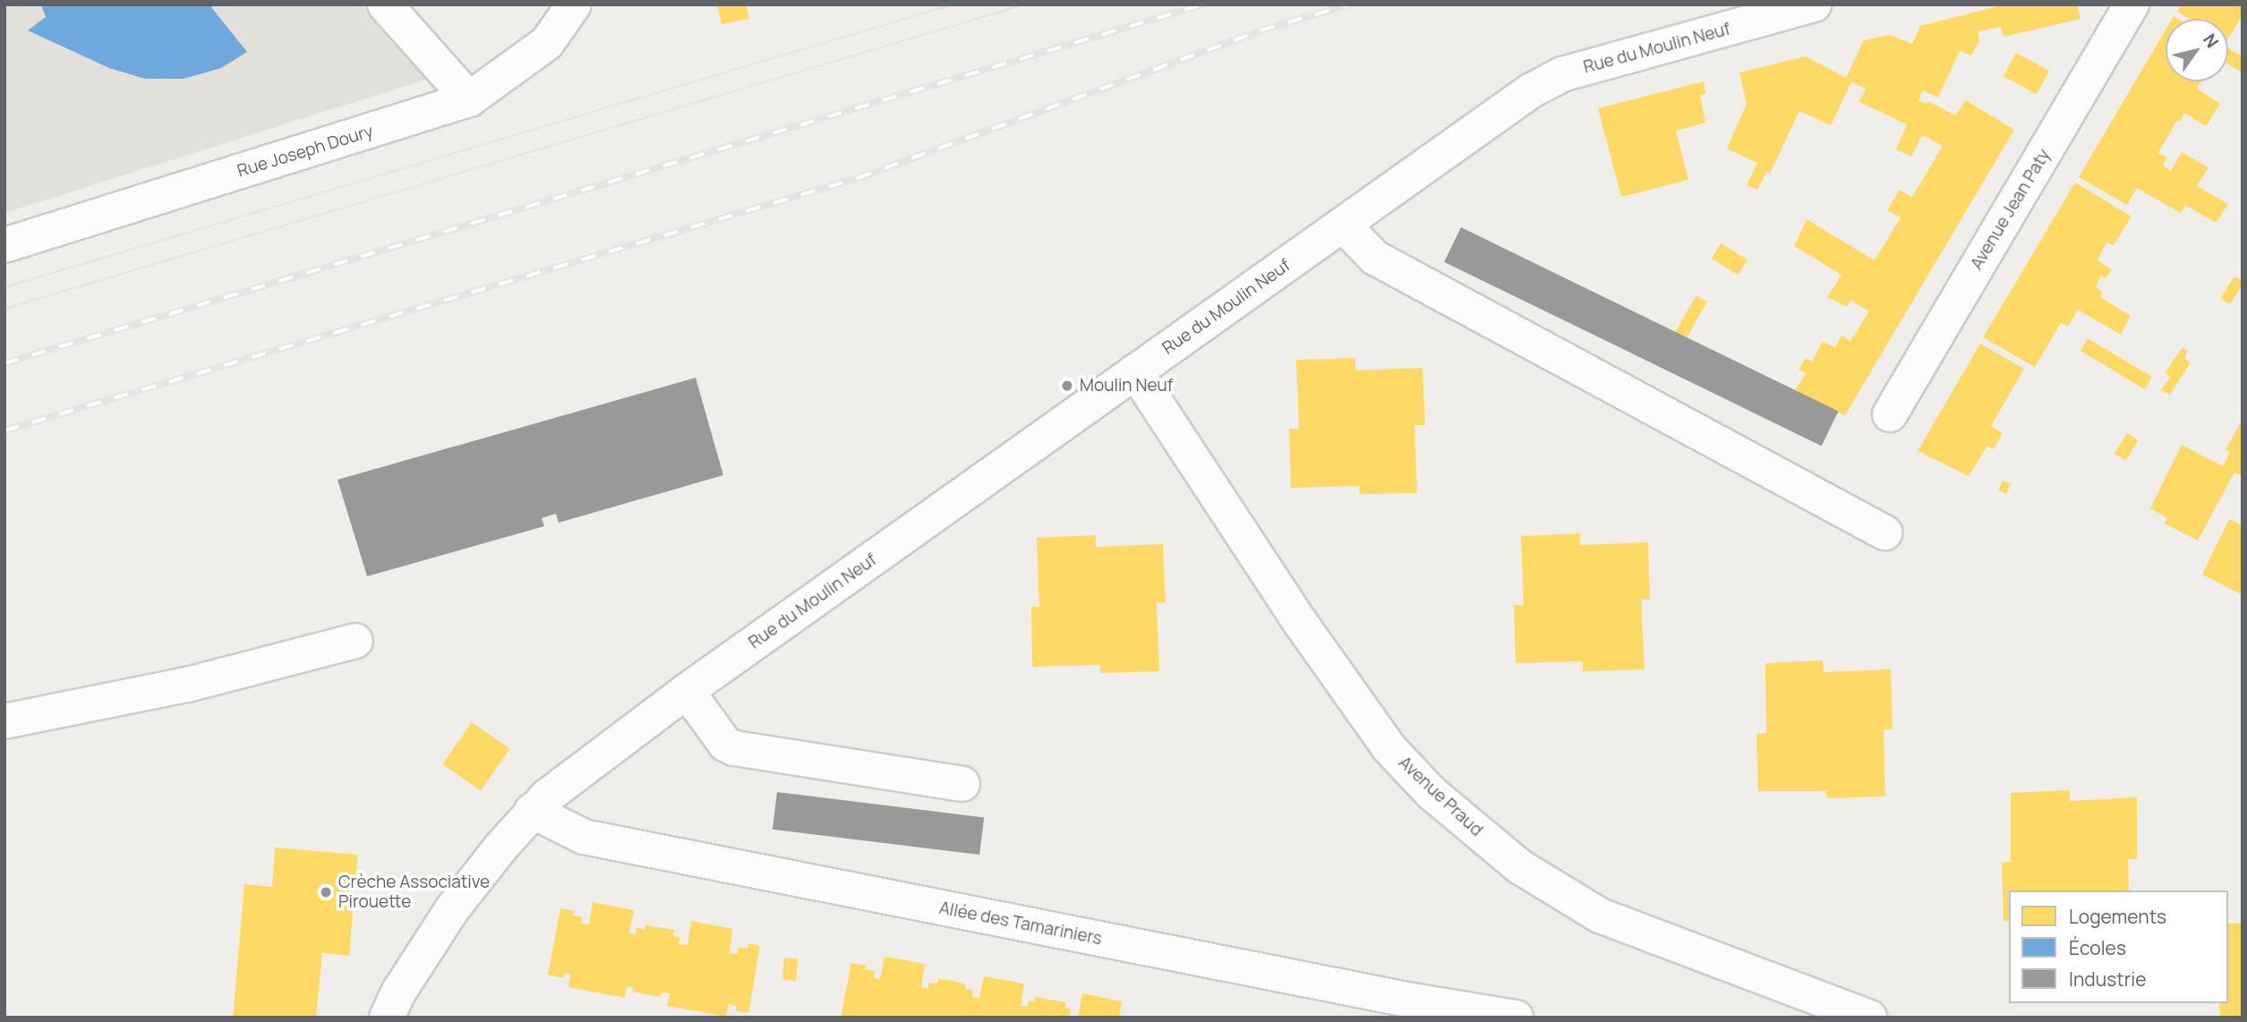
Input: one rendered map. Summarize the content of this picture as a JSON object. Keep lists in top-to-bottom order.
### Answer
{
  "streets": {
    "street": [
      "Rue du Moulin Neuf",
      "Rue Joseph Doury",
      "Avenue Jean Paty",
      "Avenue Praud",
      "Allée des Tamariniers"
    ]
  },
  "crossings": [
    ["Rue du Moulin Neuf", "Avenue Praud"],
    ["Rue du Moulin Neuf", "Allée des Tamariniers"]
  ],
  "places": ["Moulin Neuf", "Crèche Associative Pirouette"],
  "legend": ["Logements", "Écoles", "Industrie"],
  "north": "top right"
}
